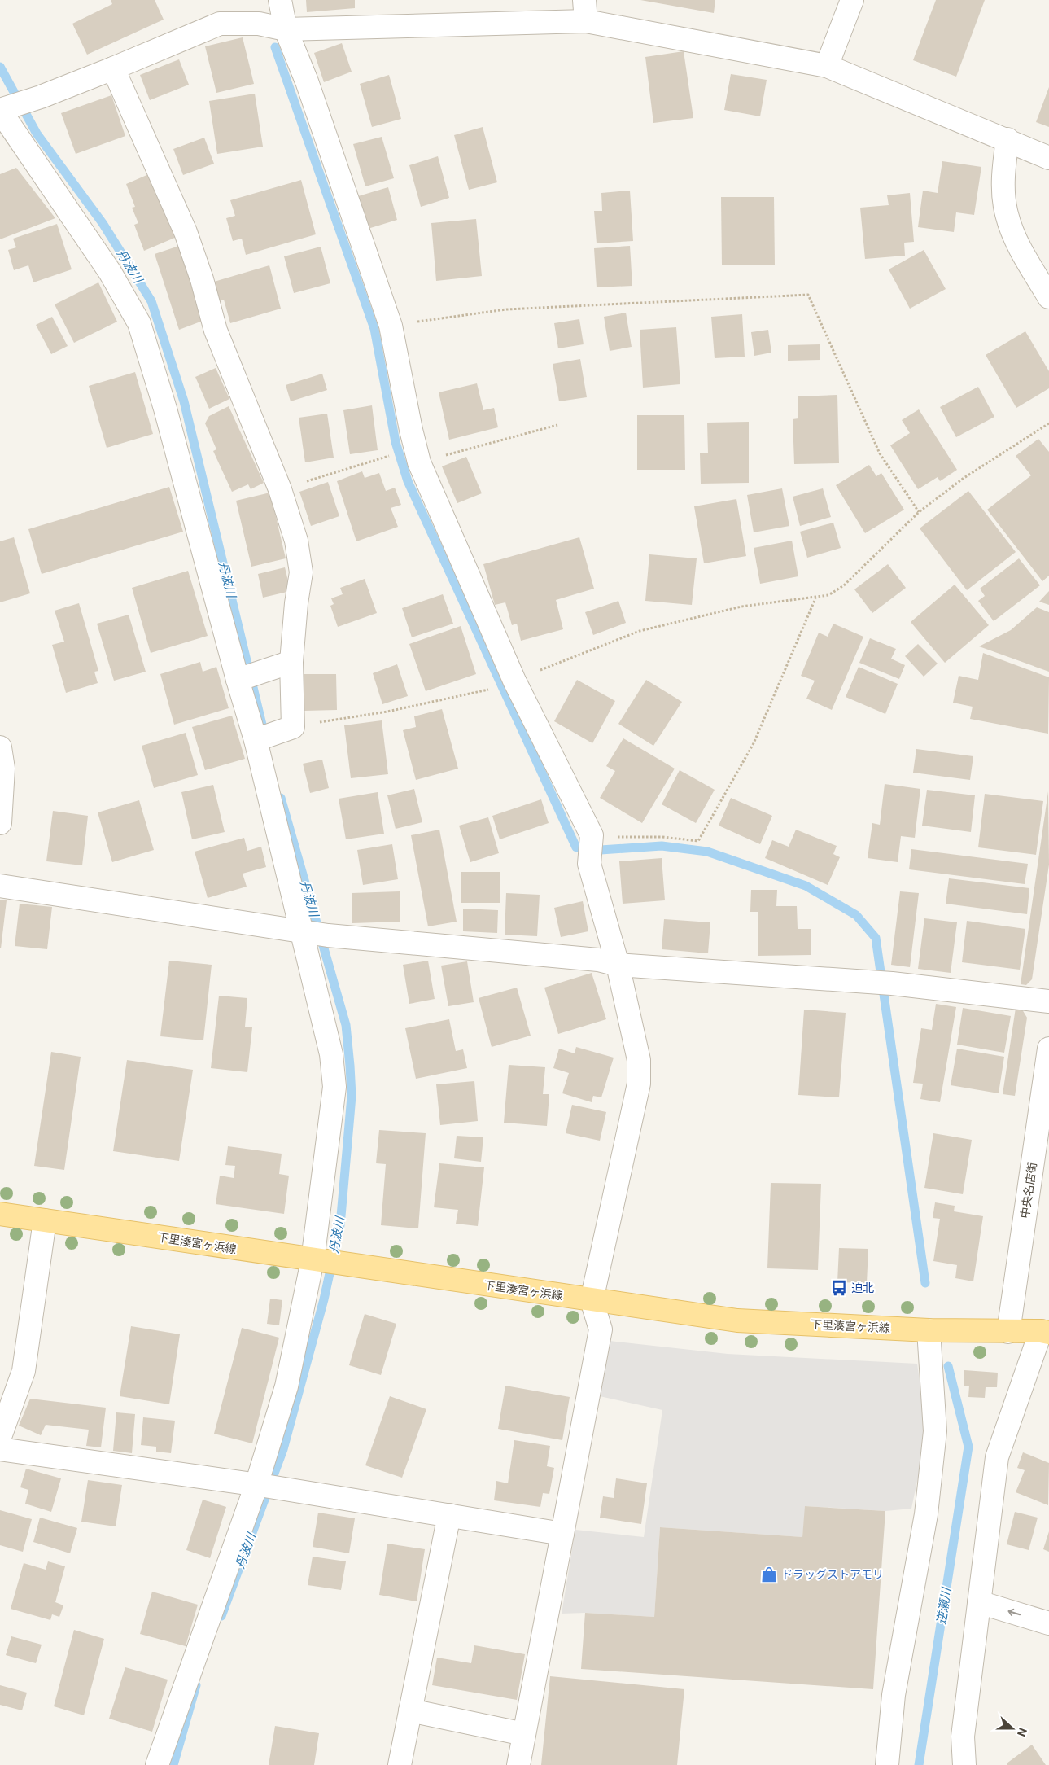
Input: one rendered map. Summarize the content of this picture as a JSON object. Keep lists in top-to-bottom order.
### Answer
{
  "streets": {
    "main road": ["下里湊宮ヶ浜線"],
    "street": ["中央名店街"]
  },
  "crossings": [
    ["中央名店街", "下里湊宮ヶ浜線"]
  ],
  "water": ["丹波川", "逆瀬川"],
  "places": {
    "bus stop": ["迫北"],
    "shop": ["ドラッグストアモリ"]
  },
  "north": "right"
}
